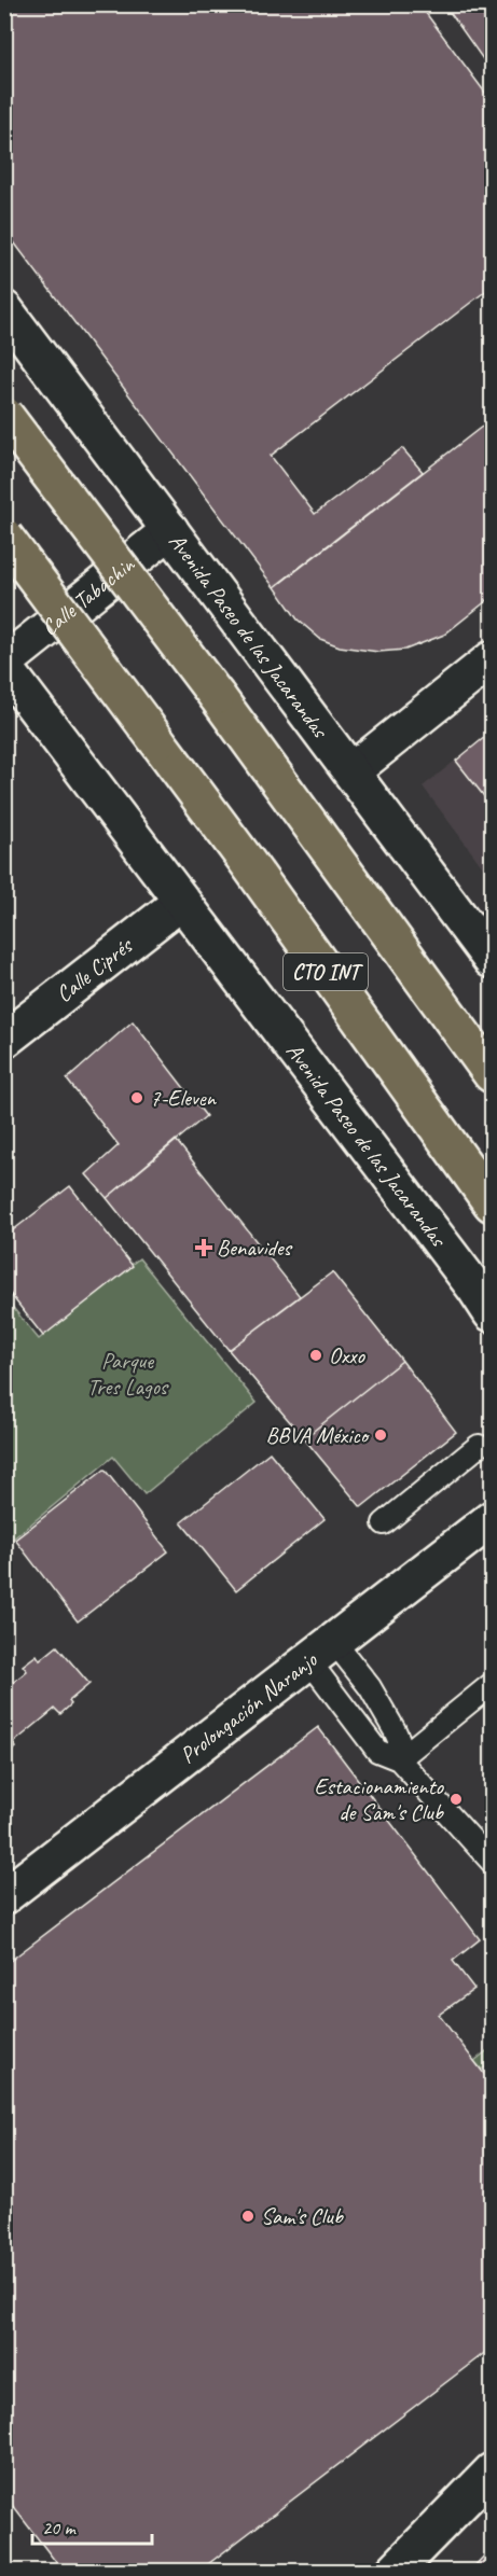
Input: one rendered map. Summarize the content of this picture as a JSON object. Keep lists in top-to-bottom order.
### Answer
{
  "streets": {
    "highway": ["CTO INT"],
    "main road": [
      "Calle Tabachin",
      "Avenida Paseo de las Jacarandas",
      "Calle Ciprés",
      "Prolongación Naranjo"
    ]
  },
  "crossings": [
    ["Calle Tabachin", "Avenida Paseo de las Jacarandas"],
    ["Avenida Paseo de las Jacarandas", "Calle Ciprés"]
  ],
  "parks": ["Parque Tres Lagos"],
  "places": {
    "other": [
      "7-Eleven",
      "Oxxo",
      "BBVA México",
      "Estacionamiento de Sam's Club",
      "Sam's Club"
    ],
    "health": ["Benavides"]
  },
  "scale_bar": "20 m"
}
